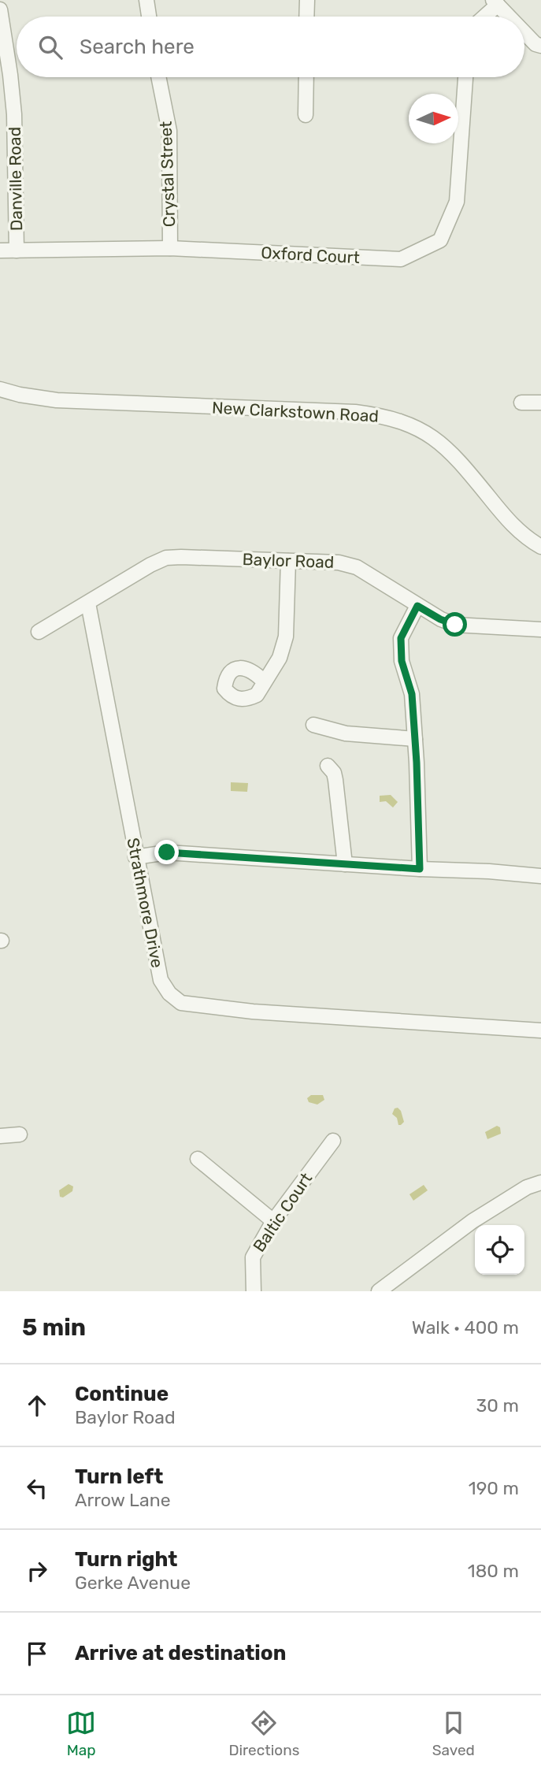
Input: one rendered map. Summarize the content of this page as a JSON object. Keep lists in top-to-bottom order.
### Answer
{
  "streets": {
    "street": [
      "Crystal Street",
      "Danville Road",
      "Oxford Court",
      "New Clarkstown Road",
      "Baylor Road",
      "Strathmore Drive",
      "Baltic Court"
    ]
  },
  "crossings": [
    ["Crystal Street", "Oxford Court"],
    ["Danville Road", "Oxford Court"],
    ["Baylor Road", "Strathmore Drive"]
  ],
  "north": "right",
  "page": {
    "search": "Search here",
    "heading": ["5 min", "Walk · 400 m"],
    "list": [
      ["Continue", "Baylor Road", "30 m"],
      ["Turn left", "Arrow Lane", "190 m"],
      ["Turn right", "Gerke Avenue", "180 m"],
      "Arrive at destination"
    ],
    "nav": ["Map", "Directions", "Saved"]
  }
}
